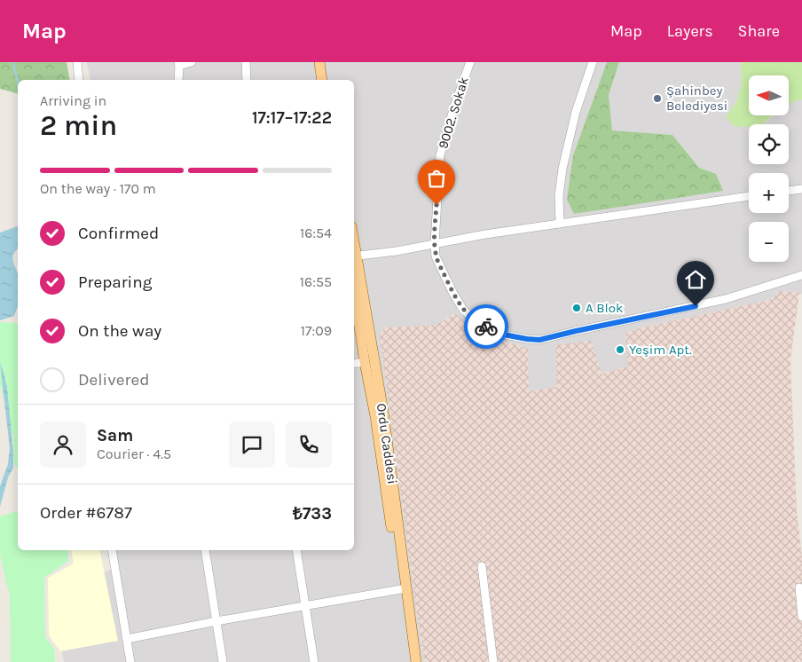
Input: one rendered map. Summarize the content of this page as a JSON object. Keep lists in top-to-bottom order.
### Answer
{
  "streets": {
    "main road": ["Ordu Caddesi"],
    "street": ["9002. Sokak"]
  },
  "places": ["Şahinbey Belediyesi", "A Blok", "Yeşim Apt."],
  "north": "left",
  "page": {
    "header": "Map",
    "nav": ["Map", "Layers", "Share"],
    "map_buttons": ["+", "−"],
    "heading": ["2 min", "Arriving in", "17:17–17:22"],
    "panel": [
      "Sam",
      "Courier · 4.5",
      "Order #6787",
      "₺733"
    ],
    "bar": "On the way · 170 m",
    "list": [
      ["Confirmed", "16:54"],
      ["Preparing", "16:55"],
      ["On the way", "17:09"],
      "Delivered"
    ]
  }
}
